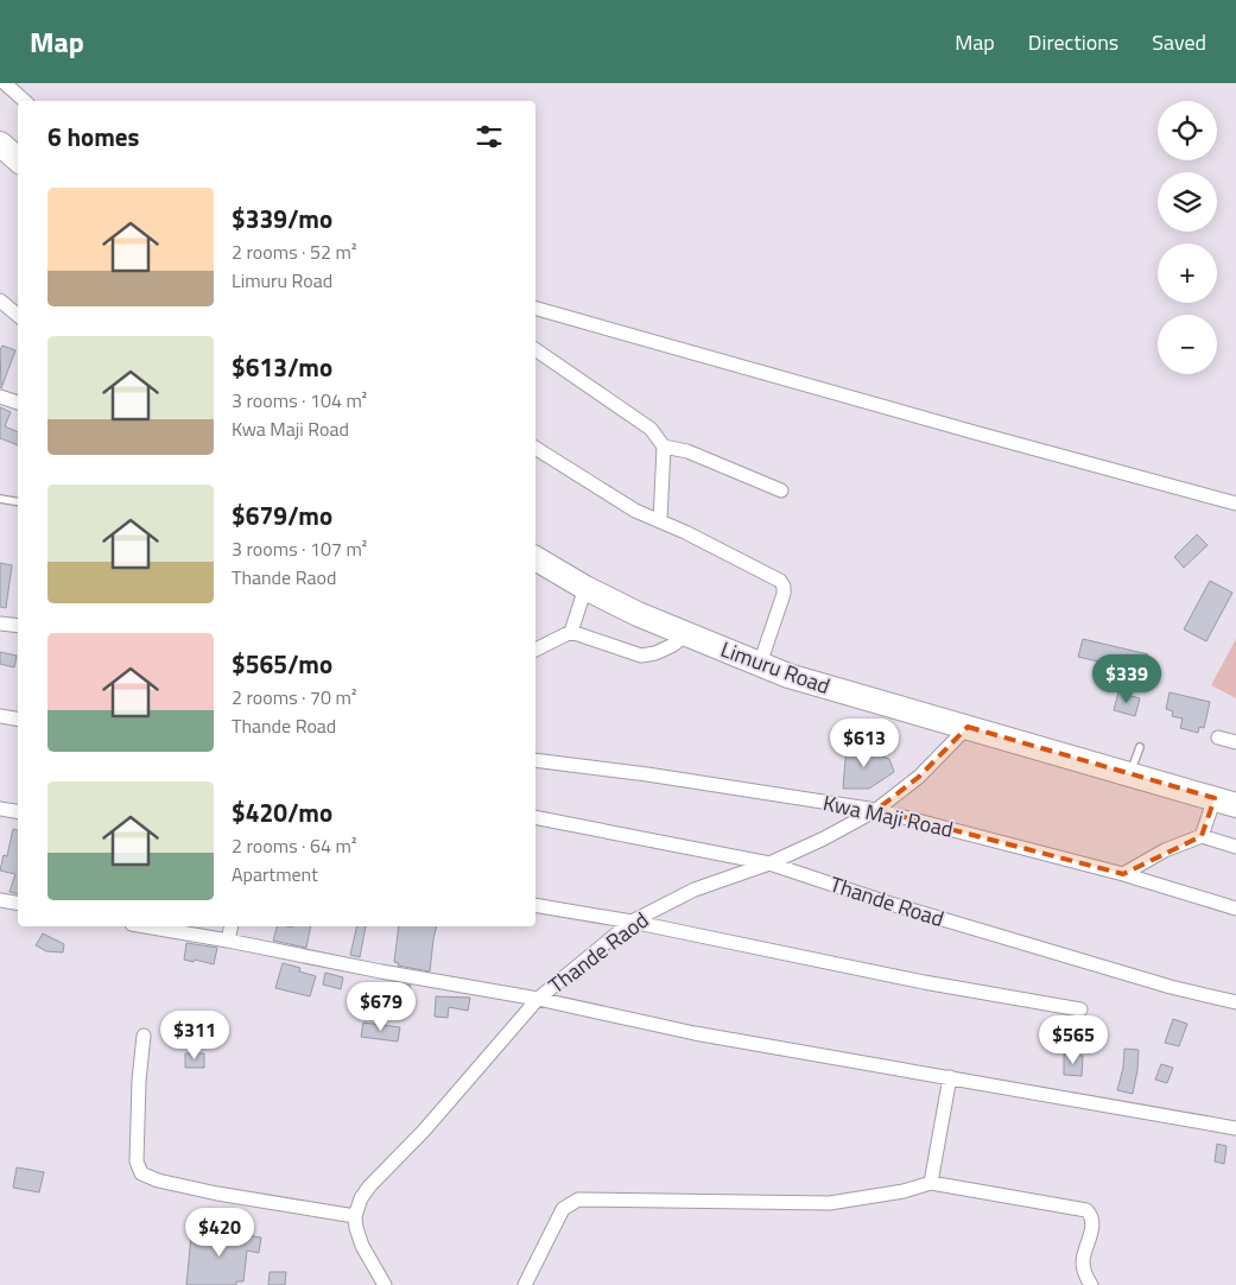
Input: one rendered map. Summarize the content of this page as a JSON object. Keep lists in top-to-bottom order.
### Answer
{
  "streets": {
    "highway": ["Limuru Road"],
    "street": ["Kwa Maji Road", "Thande Road", "Thande Raod"]
  },
  "crossings": [
    ["Limuru Road", "Thande Raod"],
    ["Kwa Maji Road", "Thande Raod"],
    ["Thande Road", "Thande Raod"]
  ],
  "page": {
    "header": "Map",
    "nav": ["Map", "Directions", "Saved"],
    "map_buttons": ["+", "−"],
    "heading": "6 homes",
    "list": [
      {
        "name": "$339/mo",
        "note": "2 rooms · 52 m² · Limuru Road"
      },
      {
        "name": "$613/mo",
        "note": "3 rooms · 104 m² · Kwa Maji Road"
      },
      {
        "name": "$679/mo",
        "note": "3 rooms · 107 m² · Thande Raod"
      },
      {
        "name": "$565/mo",
        "note": "2 rooms · 70 m² · Thande Road"
      },
      {
        "name": "$420/mo",
        "note": "2 rooms · 64 m² · Apartment"
      }
    ],
    "price": [
      "$339",
      "$613",
      "$679",
      "$311",
      "$565",
      "$420"
    ]
  }
}
